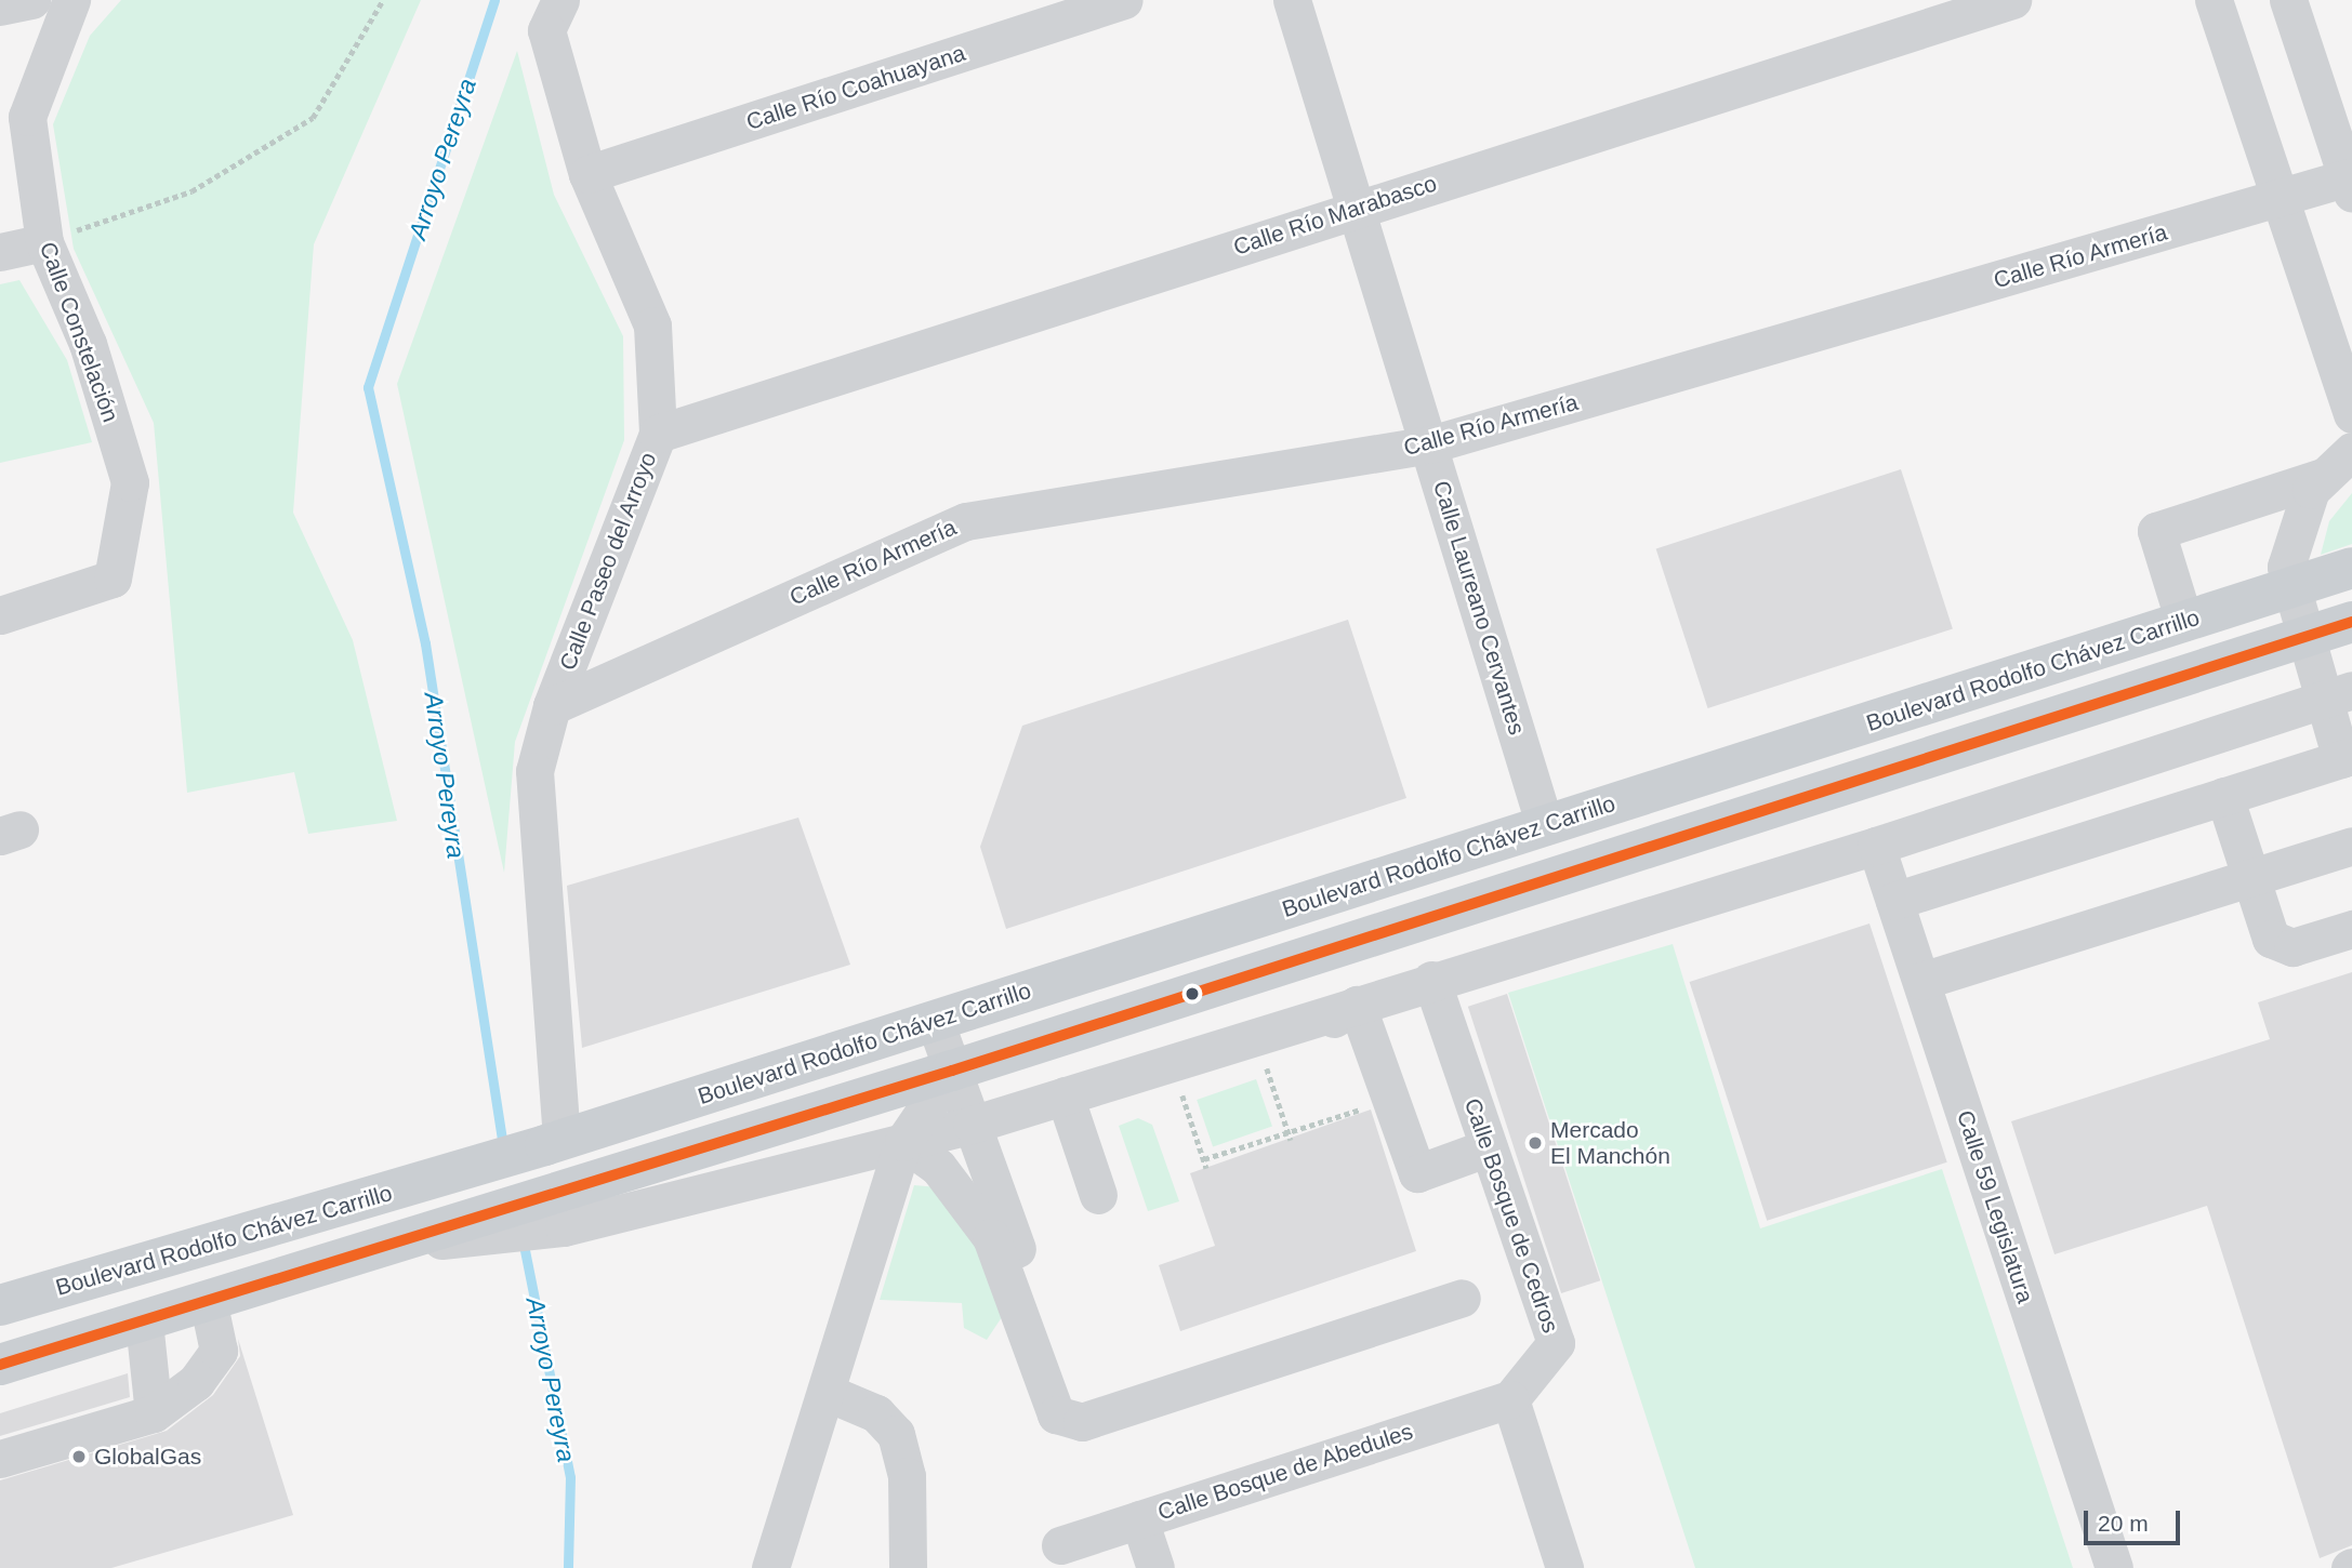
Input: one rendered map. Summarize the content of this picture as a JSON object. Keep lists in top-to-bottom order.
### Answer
{
  "streets": {
    "main road": ["Boulevard Rodolfo Chávez Carrillo"],
    "street": [
      "Calle Río Coahuayana",
      "Calle Río Marabasco",
      "Calle Río Armería",
      "Calle Constelación",
      "Calle Paseo del Arroyo",
      "Calle Laureano Cervantes",
      "Calle 59 Legislatura",
      "Calle Bosque de Cedros",
      "Calle Bosque de Abedules"
    ]
  },
  "crossings": [
    ["Calle Río Coahuayana", "Calle Paseo del Arroyo"],
    ["Calle Río Marabasco", "Calle Paseo del Arroyo"],
    ["Calle Río Marabasco", "Calle Laureano Cervantes"],
    ["Calle Río Armería", "Calle Paseo del Arroyo"],
    ["Calle Río Armería", "Calle Laureano Cervantes"],
    ["Calle Paseo del Arroyo", "Boulevard Rodolfo Chávez Carrillo"],
    ["Calle Laureano Cervantes", "Boulevard Rodolfo Chávez Carrillo"],
    ["Calle Bosque de Cedros", "Calle Bosque de Abedules"]
  ],
  "water": ["Arroyo Pereyra"],
  "places": ["Mercado El Manchón", "GlobalGas"],
  "scale_bar": "20 m"
}
